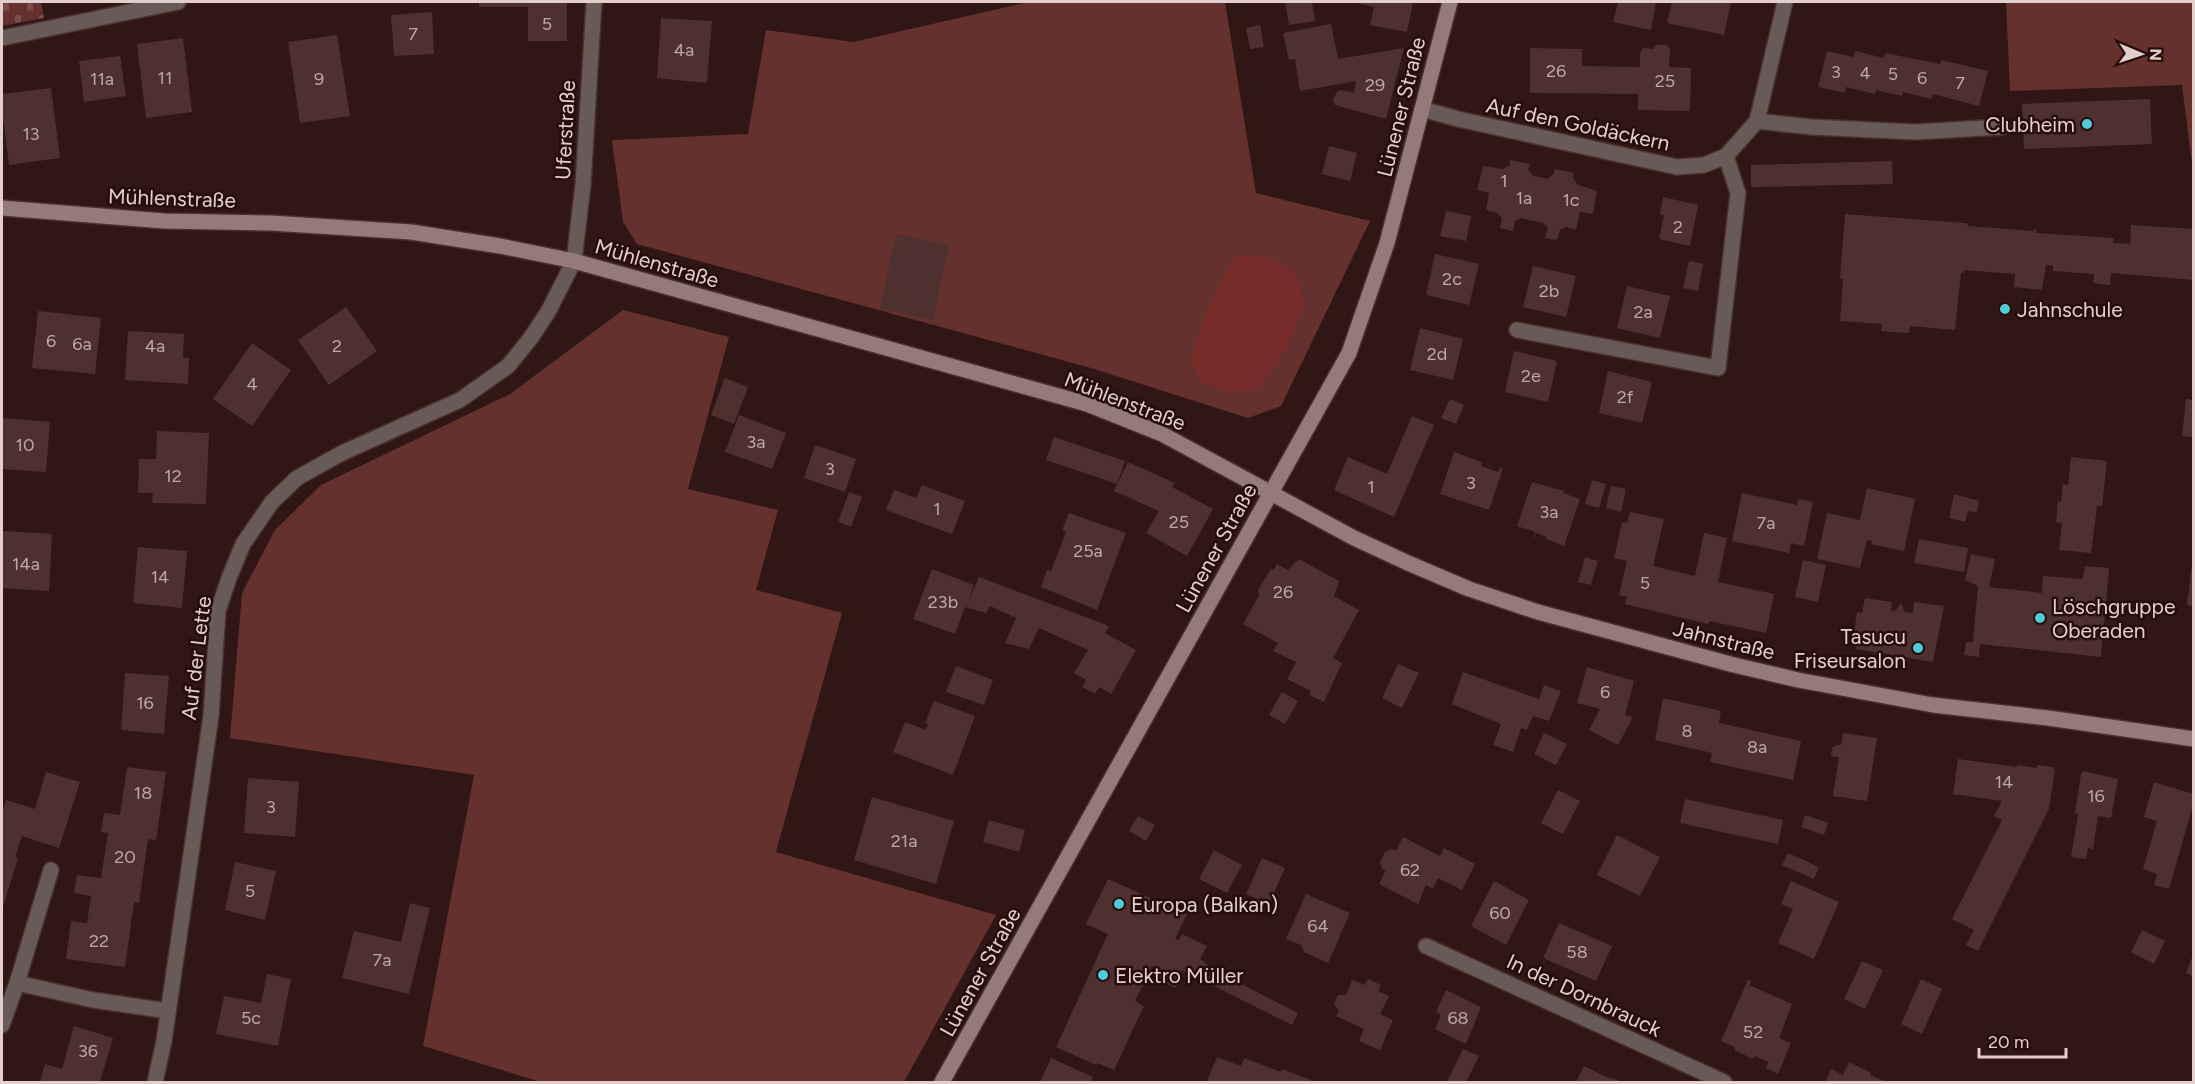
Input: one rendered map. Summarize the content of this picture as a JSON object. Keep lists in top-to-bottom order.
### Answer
{
  "streets": {
    "main road": ["Lünener Straße", "Mühlenstraße", "Jahnstraße"],
    "street": [
      "Auf den Goldäckern",
      "Uferstraße",
      "Auf der Lette",
      "In der Dornbrauck"
    ]
  },
  "crossings": [
    ["Lünener Straße", "Auf den Goldäckern"],
    ["Lünener Straße", "Mühlenstraße"],
    ["Lünener Straße", "Jahnstraße"],
    ["Uferstraße", "Mühlenstraße"],
    ["Uferstraße", "Auf der Lette"],
    ["Mühlenstraße", "Jahnstraße"],
    ["Mühlenstraße", "Auf der Lette"]
  ],
  "places": [
    "Clubheim",
    "Jahnschule",
    "Löschgruppe Oberaden",
    "Tasucu Friseursalon",
    "Europa (Balkan)",
    "Elektro Müller"
  ],
  "house_numbers": [
    "5",
    "7",
    "4a",
    "26",
    "3",
    "4",
    "5",
    "11",
    "6",
    "11a",
    "9",
    "25",
    "7",
    "29",
    "13",
    "1",
    "1a",
    "1c",
    "2",
    "2c",
    "2b",
    "2a",
    "6",
    "6a",
    "4a",
    "2",
    "2d",
    "2e",
    "4",
    "2f",
    "3a",
    "10",
    "3",
    "12",
    "3",
    "1",
    "1",
    "3a",
    "25",
    "7a",
    "25a",
    "14a",
    "14",
    "5",
    "26",
    "23b",
    "6",
    "16",
    "8",
    "8a",
    "14",
    "18",
    "16",
    "3",
    "21a",
    "20",
    "62",
    "5",
    "60",
    "64",
    "22",
    "58",
    "7a",
    "5c",
    "68",
    "52",
    "36"
  ],
  "scale_bar": "20 m",
  "north": "right"
}
